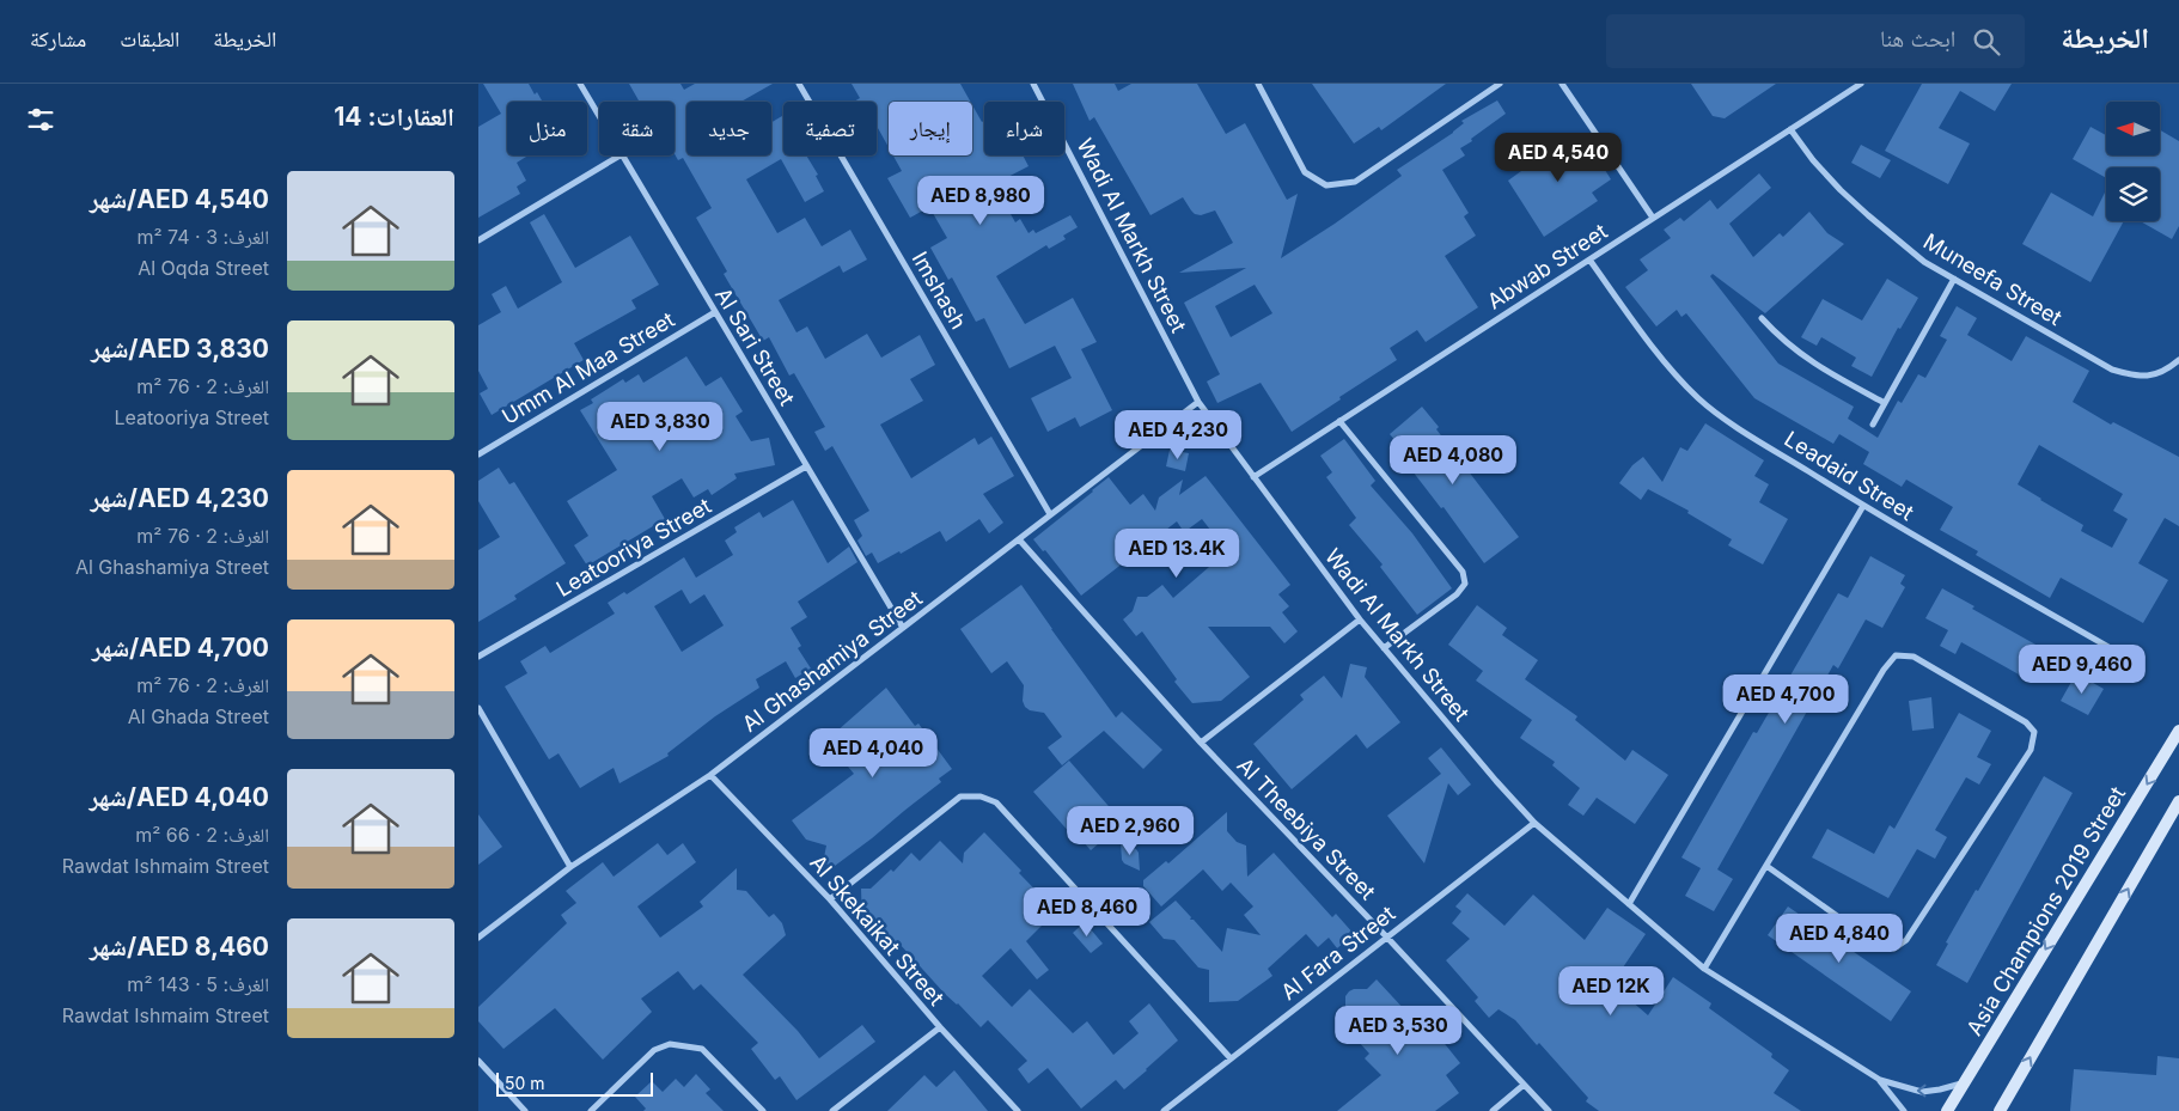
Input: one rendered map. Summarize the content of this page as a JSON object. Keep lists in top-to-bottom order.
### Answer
{
  "streets": {
    "main road": ["Asia Champions 2019 Street"],
    "street": [
      "Wadi Al Markh Street",
      "Abwab Street",
      "Muneefa Street",
      "Imshash",
      "Al Sari Street",
      "Umm Al Maa Street",
      "Leadaid Street",
      "Leatooriya Street",
      "Al Ghashamiya Street",
      "Al Theebiya Street",
      "Al Skekaikat Street",
      "Al Fara Street"
    ]
  },
  "crossings": [
    ["Wadi Al Markh Street", "Abwab Street"],
    ["Wadi Al Markh Street", "Al Ghashamiya Street"],
    ["Wadi Al Markh Street", "Asia Champions 2019 Street"],
    ["Wadi Al Markh Street", "Al Fara Street"],
    ["Abwab Street", "Muneefa Street"],
    ["Abwab Street", "Leadaid Street"],
    ["Imshash", "Al Ghashamiya Street"],
    ["Al Sari Street", "Umm Al Maa Street"],
    ["Al Sari Street", "Leatooriya Street"],
    ["Al Sari Street", "Al Ghashamiya Street"],
    ["Al Ghashamiya Street", "Al Theebiya Street"],
    ["Al Ghashamiya Street", "Al Skekaikat Street"],
    ["Al Theebiya Street", "Al Fara Street"]
  ],
  "scale_bar": "50 m",
  "north": "left",
  "page": {
    "header": "الخريطة",
    "search": "ابحث هنا",
    "nav": ["الخريطة", "الطبقات", "مشاركة"],
    "heading": "العقارات: 14",
    "chip": [
      "شراء",
      "إيجار",
      "تصفية",
      "جديد",
      "شقة",
      "منزل"
    ],
    "price": [
      "AED 4,540",
      "AED 8,980",
      "AED 3,830",
      "AED 4,230",
      "AED 4,080",
      "AED 13.4K",
      "AED 9,460",
      "AED 4,700",
      "AED 4,040",
      "AED 2,960",
      "AED 8,460",
      "AED 4,840",
      "AED 12K",
      "AED 3,530"
    ],
    "list": [
      {
        "name": "AED 4,540/شهر",
        "note": "الغرف: 3 · 74 m² · Al Oqda Street"
      },
      {
        "name": "AED 3,830/شهر",
        "note": "الغرف: 2 · 76 m² · Leatooriya Street"
      },
      {
        "name": "AED 4,230/شهر",
        "note": "الغرف: 2 · 76 m² · Al Ghashamiya Street"
      },
      {
        "name": "AED 4,700/شهر",
        "note": "الغرف: 2 · 76 m² · Al Ghada Street"
      },
      {
        "name": "AED 4,040/شهر",
        "note": "الغرف: 2 · 66 m² · Rawdat Ishmaim Street"
      },
      {
        "name": "AED 8,460/شهر",
        "note": "الغرف: 5 · 143 m² · Rawdat Ishmaim Street"
      }
    ],
    "scale": "50 m"
  }
}
